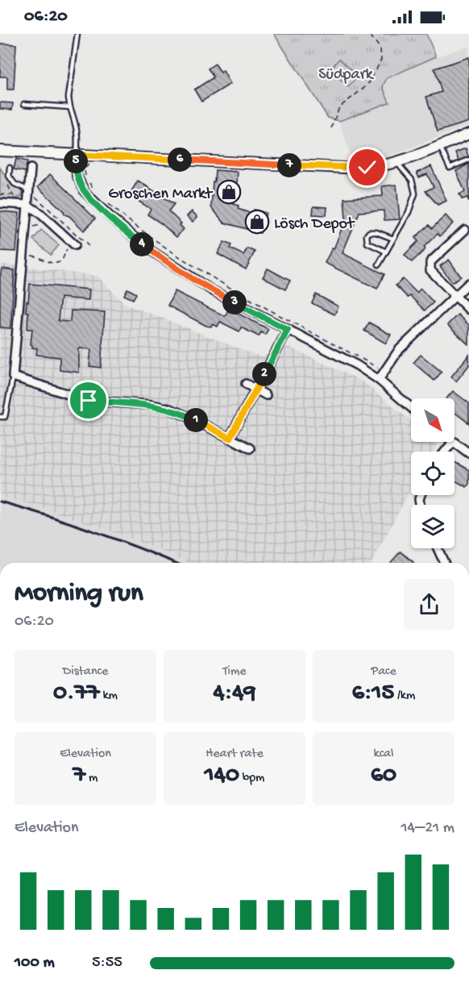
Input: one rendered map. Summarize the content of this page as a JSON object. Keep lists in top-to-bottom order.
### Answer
{
  "parks": ["Südpark"],
  "places": {
    "shop": ["Groschen Markt", "Lösch Depot"]
  },
  "north": "bottom right",
  "page": {
    "status": "06:20",
    "pins": [
      "6",
      "5",
      "7",
      "4",
      "3",
      "2",
      "1"
    ],
    "heading": ["Morning run", "06:20"],
    "stats": [
      ["Distance", "0.77 km"],
      ["Time", "4:49"],
      ["Pace", "6:15 /km"],
      ["Elevation", "7 m"],
      ["Heart rate", "140 bpm"],
      ["kcal", "60"]
    ],
    "chart": ["Elevation", "14–21 m"],
    "list": [
      {
        "name": "100 m",
        "note": "5:55"
      }
    ]
  }
}
